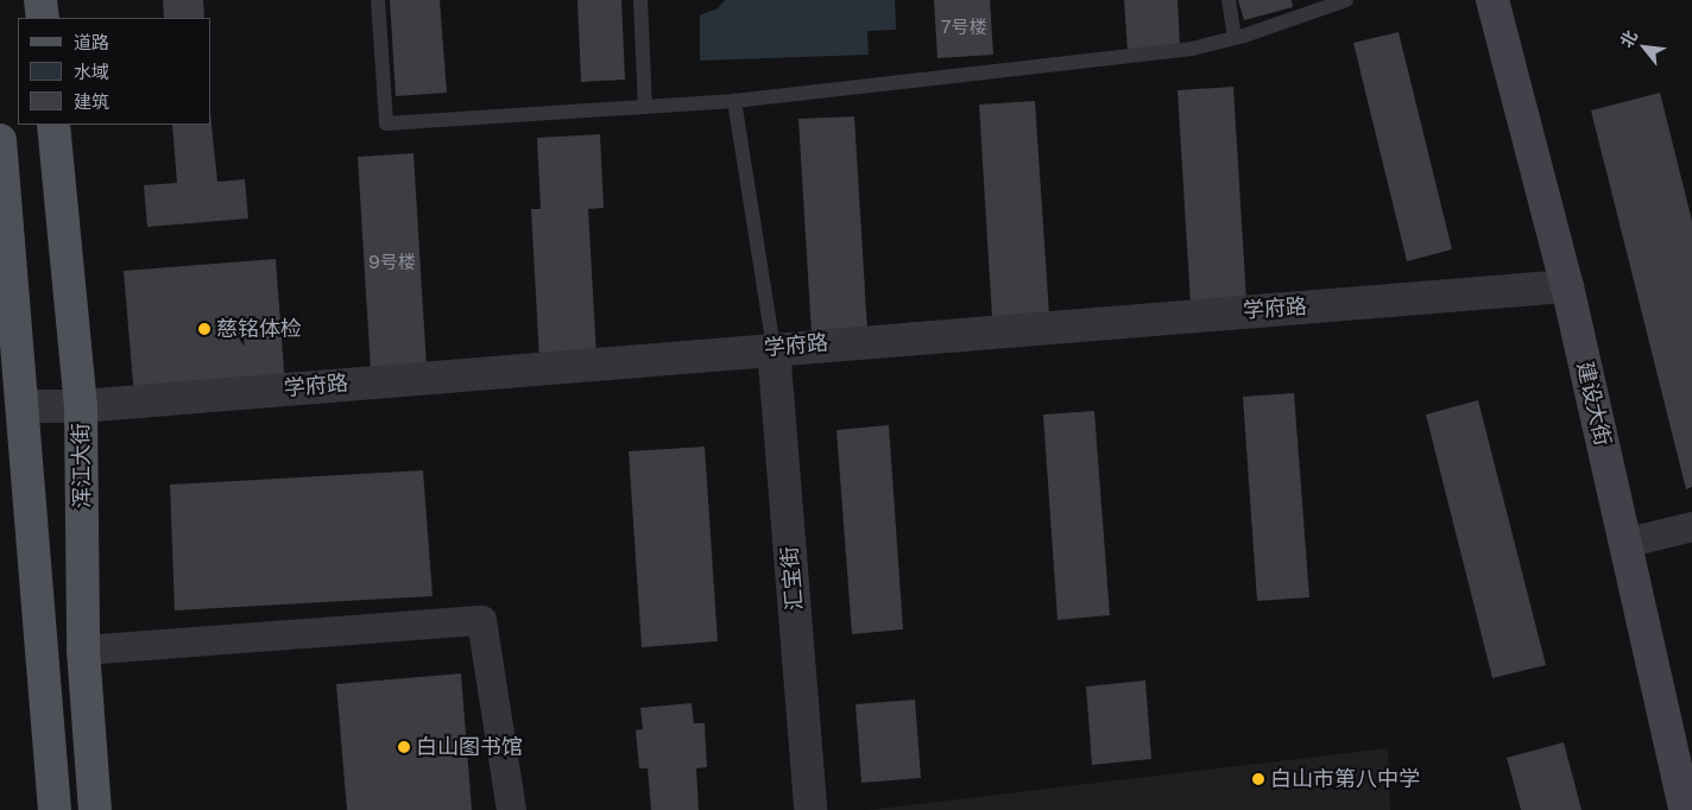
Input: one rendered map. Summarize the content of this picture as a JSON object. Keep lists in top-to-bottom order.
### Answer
{
  "streets": {
    "main road": ["建设大街", "浑江大街"],
    "street": ["学府路", "汇宝街"]
  },
  "crossings": [
    ["学府路", "建设大街"],
    ["学府路", "浑江大街"],
    ["学府路", "汇宝街"]
  ],
  "places": ["慈铭体检", "白山图书馆", "白山市第八中学"],
  "house_numbers": ["7号楼", "9号楼"],
  "legend": ["道路", "水域", "建筑"],
  "north": "top left"
}
